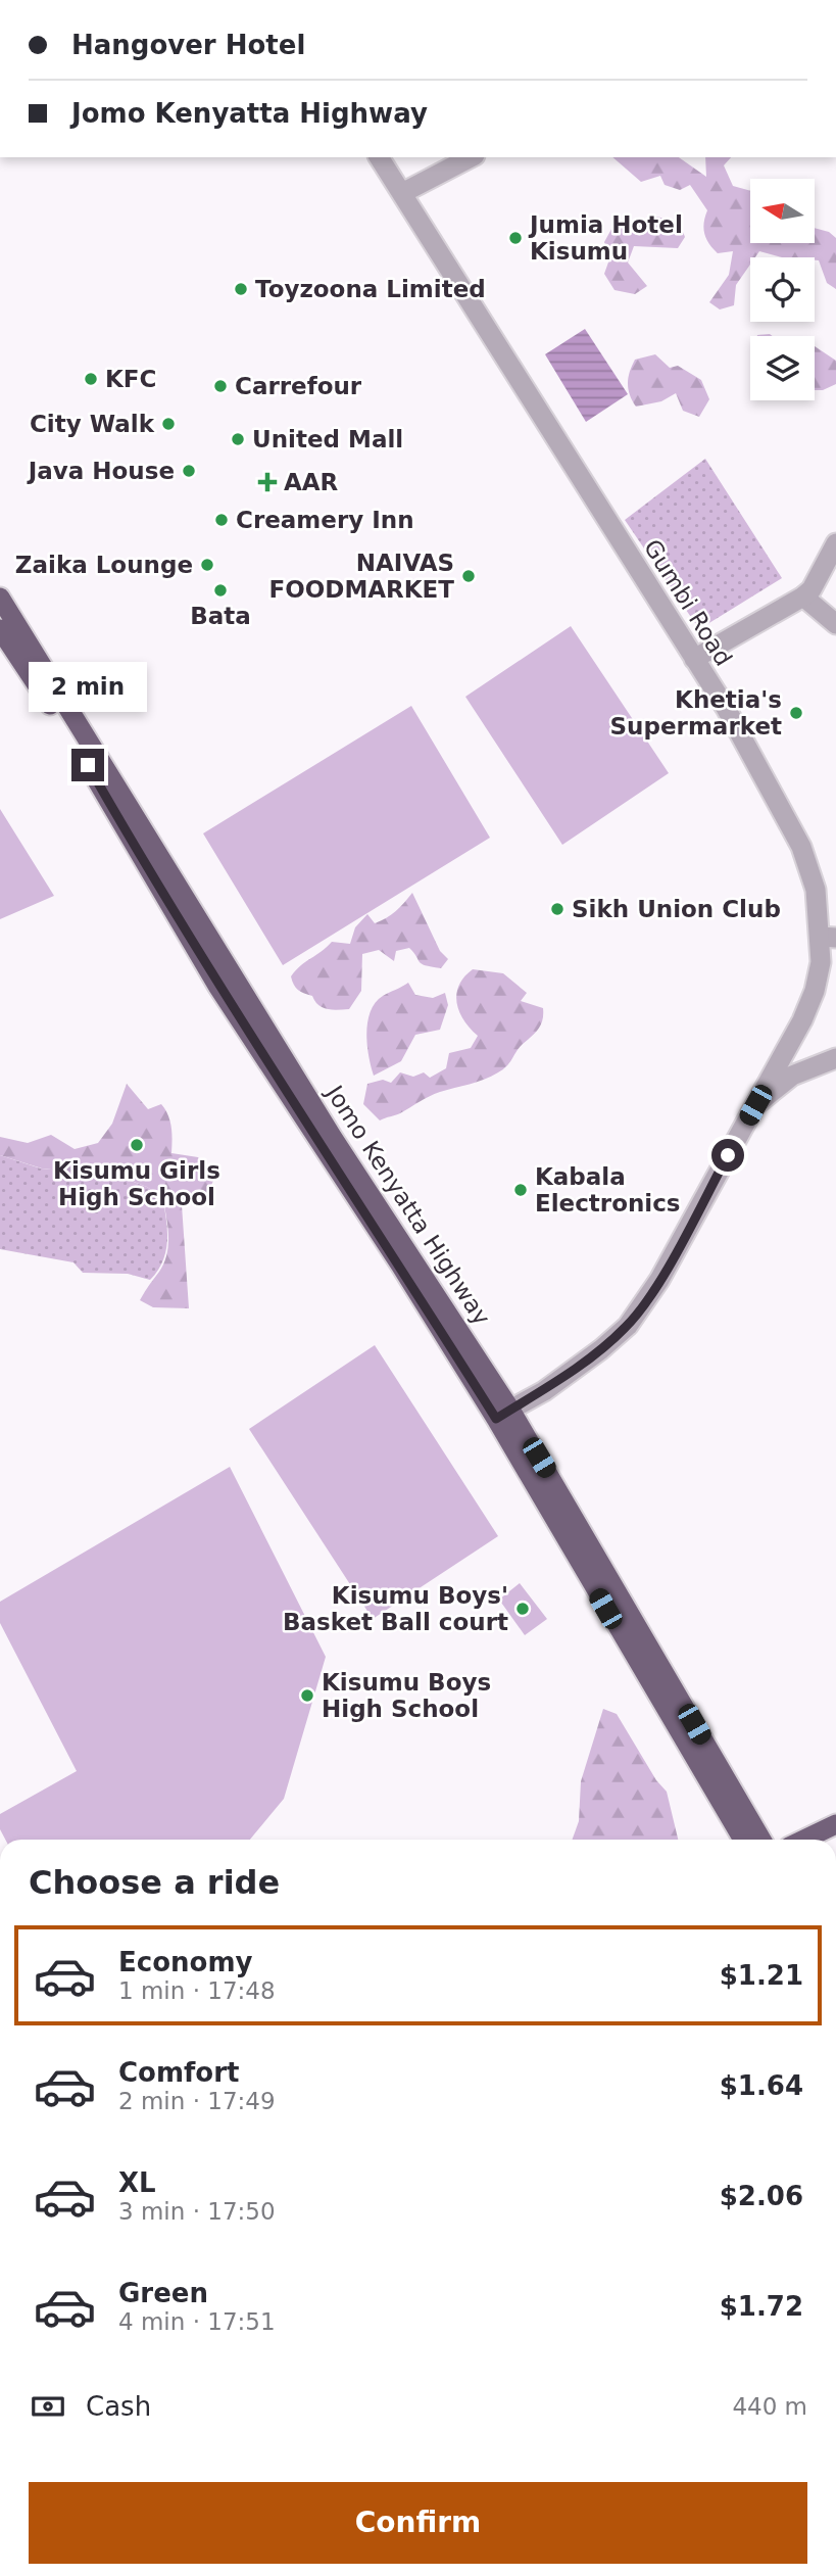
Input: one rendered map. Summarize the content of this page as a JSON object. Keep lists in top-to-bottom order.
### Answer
{
  "streets": {
    "highway": ["Jomo Kenyatta Highway"],
    "street": ["Gumbi Road"]
  },
  "crossings": [
    ["Gumbi Road", "Jomo Kenyatta Highway"]
  ],
  "places": {
    "other": [
      "Jumia Hotel Kisumu",
      "Toyzoona Limited",
      "KFC",
      "Carrefour",
      "City Walk",
      "United Mall",
      "Java House",
      "Creamery Inn",
      "Zaika Lounge",
      "NAIVAS FOODMARKET",
      "Bata",
      "Khetia's Supermarket",
      "Sikh Union Club",
      "Kisumu Girls High School",
      "Kabala Electronics",
      "Kisumu Boys' Basket Ball court",
      "Kisumu Boys High School"
    ],
    "health": ["AAR"]
  },
  "north": "left",
  "page": {
    "banner": ["Hangover Hotel", "Jomo Kenyatta Highway"],
    "bubble": "2 min",
    "heading": "Choose a ride",
    "list": [
      {
        "name": "Economy",
        "note": "1 min · 17:48",
        "value": "$1.21"
      },
      {
        "name": "Comfort",
        "note": "2 min · 17:49",
        "value": "$1.64"
      },
      {
        "name": "XL",
        "note": "3 min · 17:50",
        "value": "$2.06"
      },
      {
        "name": "Green",
        "note": "4 min · 17:51",
        "value": "$1.72"
      }
    ],
    "pay": ["Cash", "440 m"],
    "buttons": "Confirm"
  }
}
